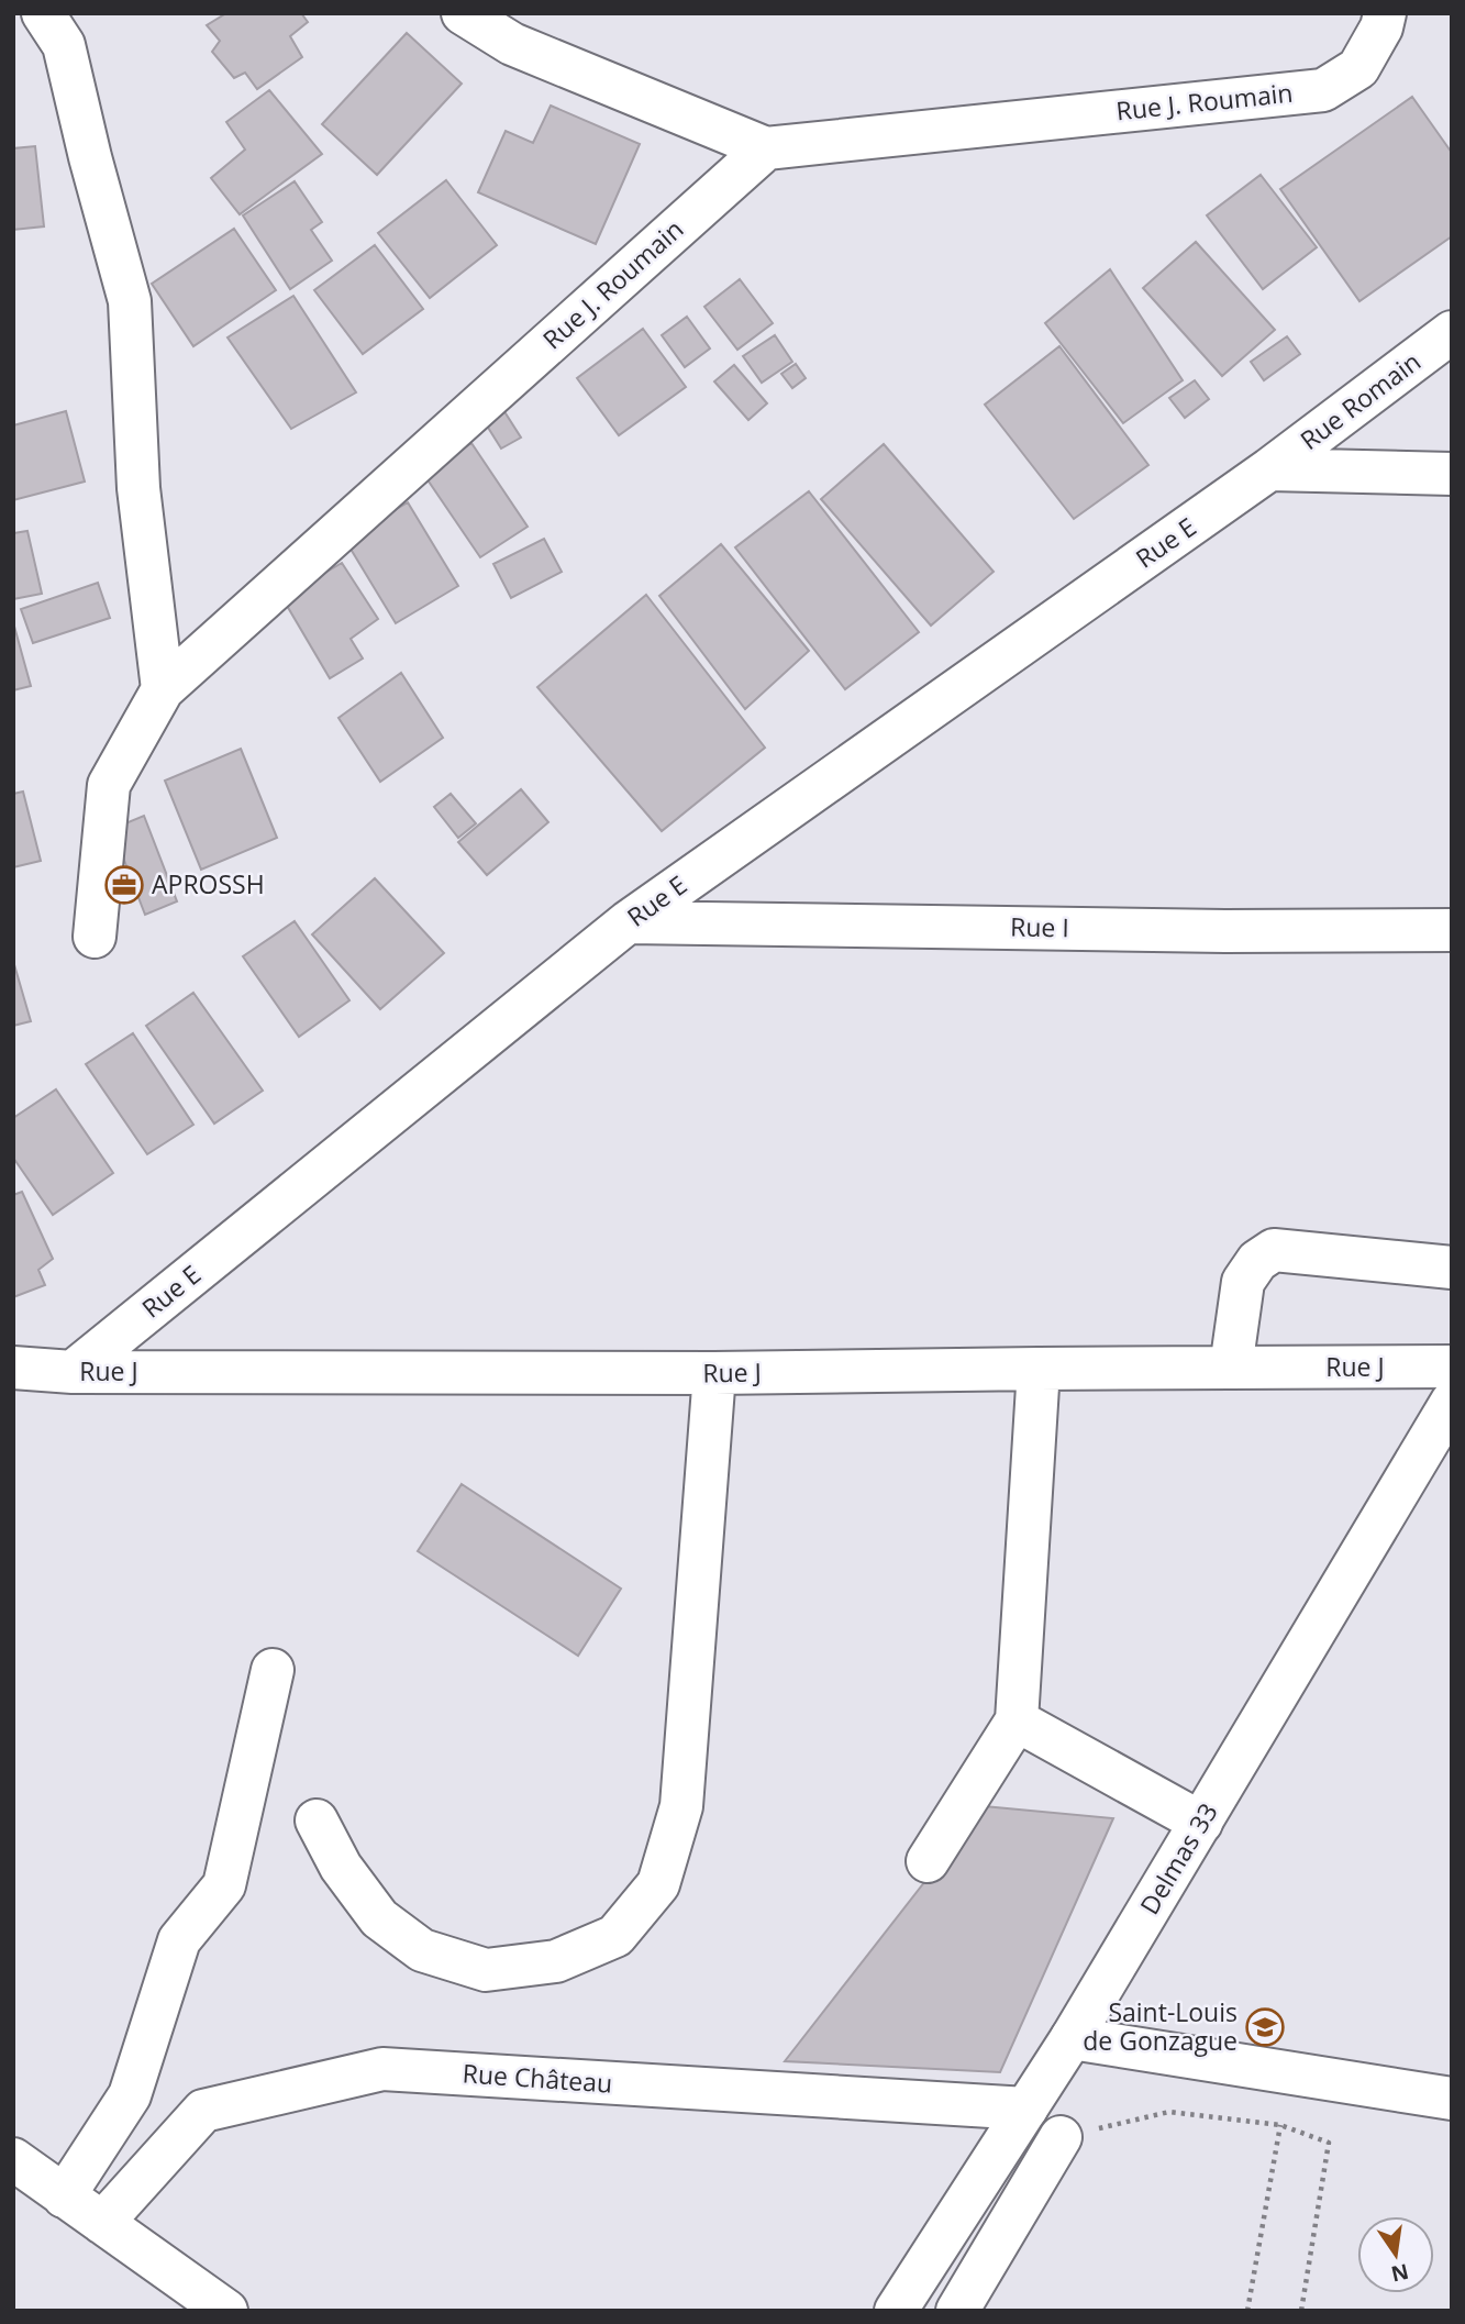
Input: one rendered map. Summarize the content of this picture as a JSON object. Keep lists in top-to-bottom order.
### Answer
{
  "streets": {
    "street": [
      "Rue J. Roumain",
      "Rue Romain",
      "Rue E",
      "Rue I",
      "Rue J",
      "Delmas 33",
      "Rue Château"
    ]
  },
  "crossings": [
    ["Rue Romain", "Rue E"],
    ["Rue E", "Rue I"],
    ["Rue E", "Rue J"],
    ["Delmas 33", "Rue Château"]
  ],
  "places": {
    "office": ["APROSSH"],
    "school or university": ["Saint-Louis de Gonzague"]
  },
  "north": "bottom"
}
